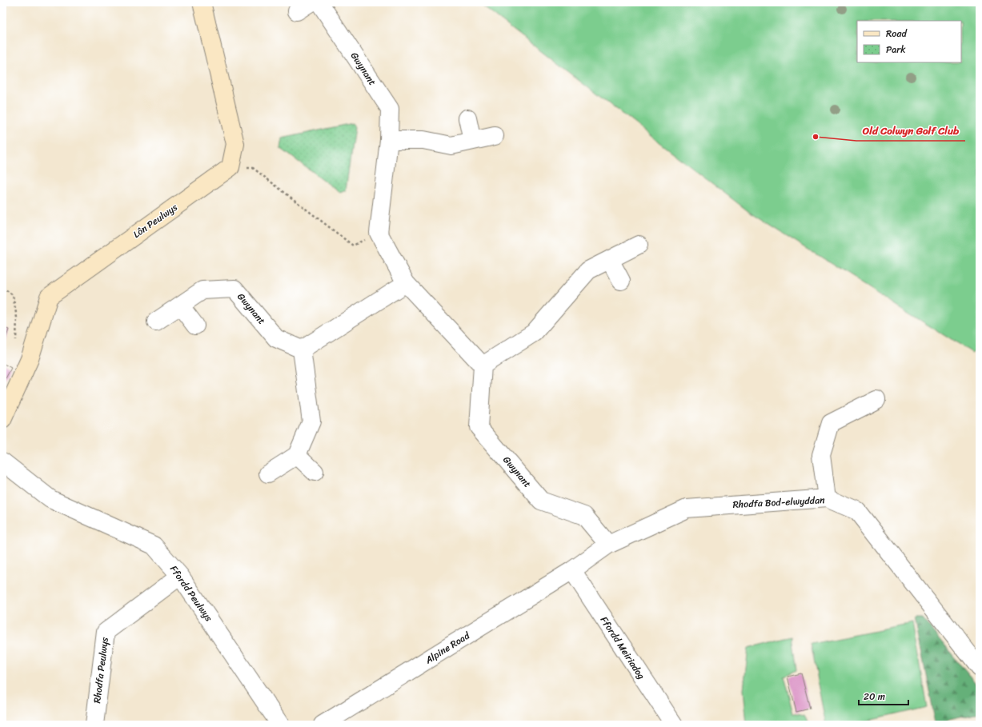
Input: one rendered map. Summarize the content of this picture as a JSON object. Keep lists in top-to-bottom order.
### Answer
{
  "streets": {
    "street": [
      "Gwynant",
      "Lôn Peulwys",
      "Rhodfa Bod-elwyddan",
      "Ffordd Peulwys",
      "Alpine Road",
      "Ffordd Meiriadog",
      "Rhodfa Peulwys"
    ]
  },
  "crossings": [
    ["Gwynant", "Rhodfa Bod-elwyddan"],
    ["Rhodfa Bod-elwyddan", "Alpine Road"],
    ["Rhodfa Bod-elwyddan", "Ffordd Meiriadog"],
    ["Ffordd Peulwys", "Rhodfa Peulwys"],
    ["Alpine Road", "Ffordd Meiriadog"]
  ],
  "places": ["Old Colwyn Golf Club"],
  "legend": ["Road", "Park"],
  "scale_bar": "20 m"
}
